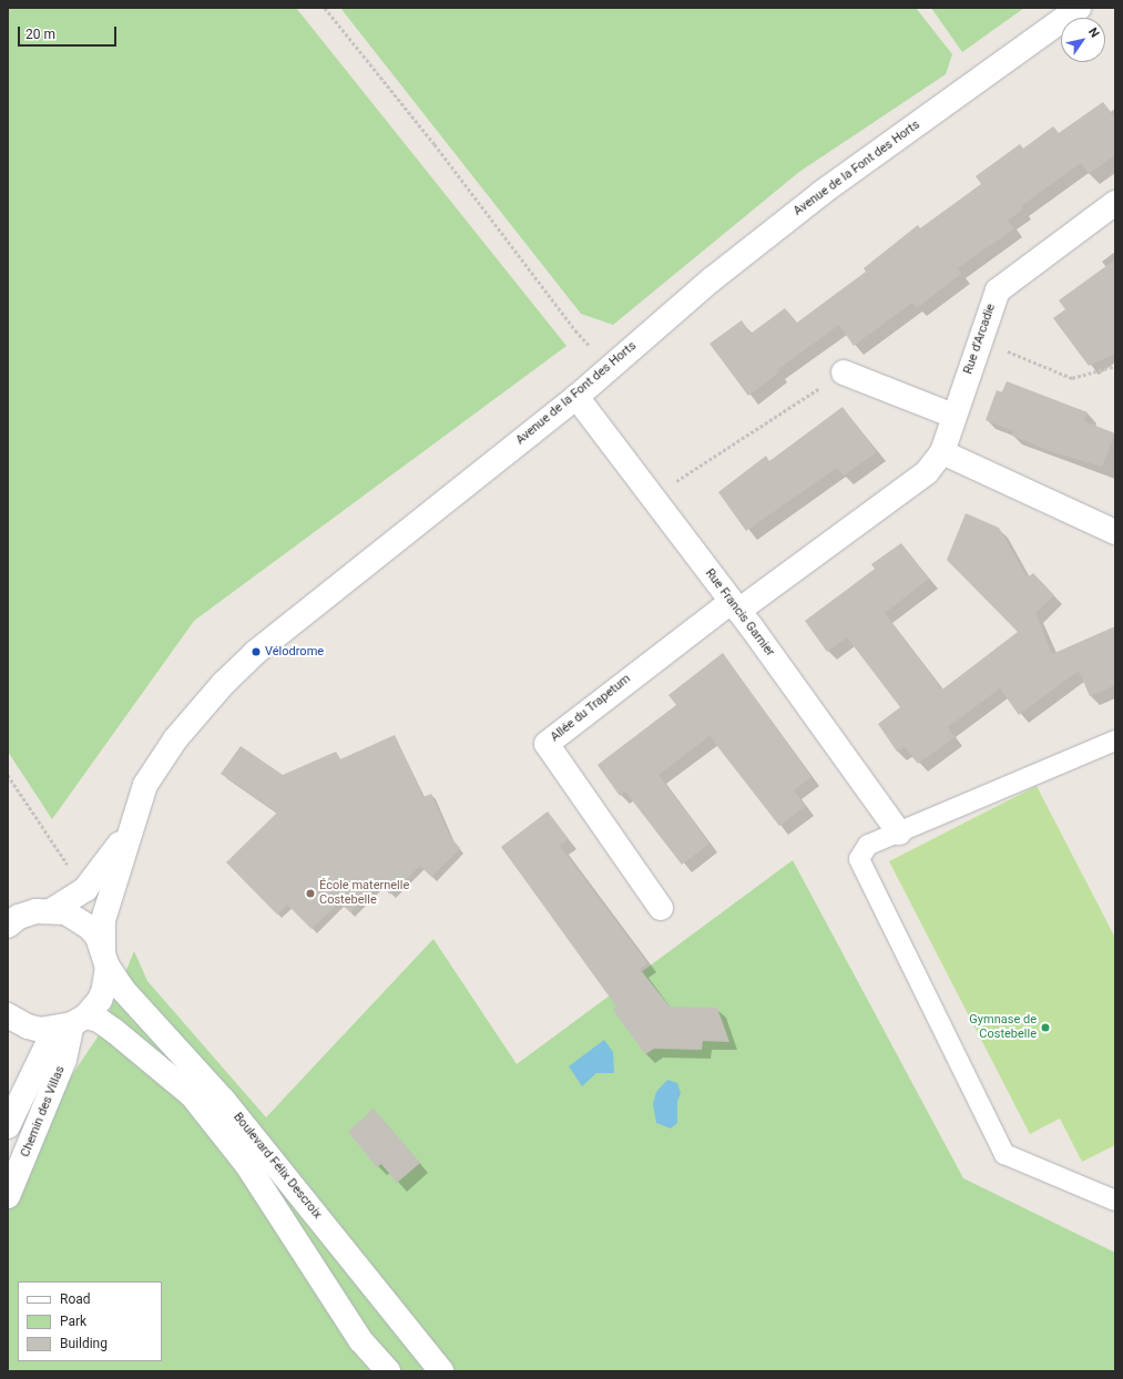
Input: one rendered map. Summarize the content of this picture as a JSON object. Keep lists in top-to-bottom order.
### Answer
{
  "streets": {
    "street": [
      "Avenue de la Font des Horts",
      "Rue d'Arcadie",
      "Rue Francis Garnier",
      "Allée du Trapetum",
      "Chemin des Villas",
      "Boulevard Félix Descroix"
    ]
  },
  "crossings": [
    ["Avenue de la Font des Horts", "Rue Francis Garnier"],
    ["Avenue de la Font des Horts", "Chemin des Villas"],
    ["Avenue de la Font des Horts", "Boulevard Félix Descroix"],
    ["Rue d'Arcadie", "Rue Francis Garnier"],
    ["Rue d'Arcadie", "Allée du Trapetum"],
    ["Rue Francis Garnier", "Allée du Trapetum"],
    ["Chemin des Villas", "Boulevard Félix Descroix"]
  ],
  "places": ["Vélodrome", "École maternelle Costebelle", "Gymnase de Costebelle"],
  "legend": ["Road", "Park", "Building"],
  "scale_bar": "20 m",
  "north": "top right"
}
